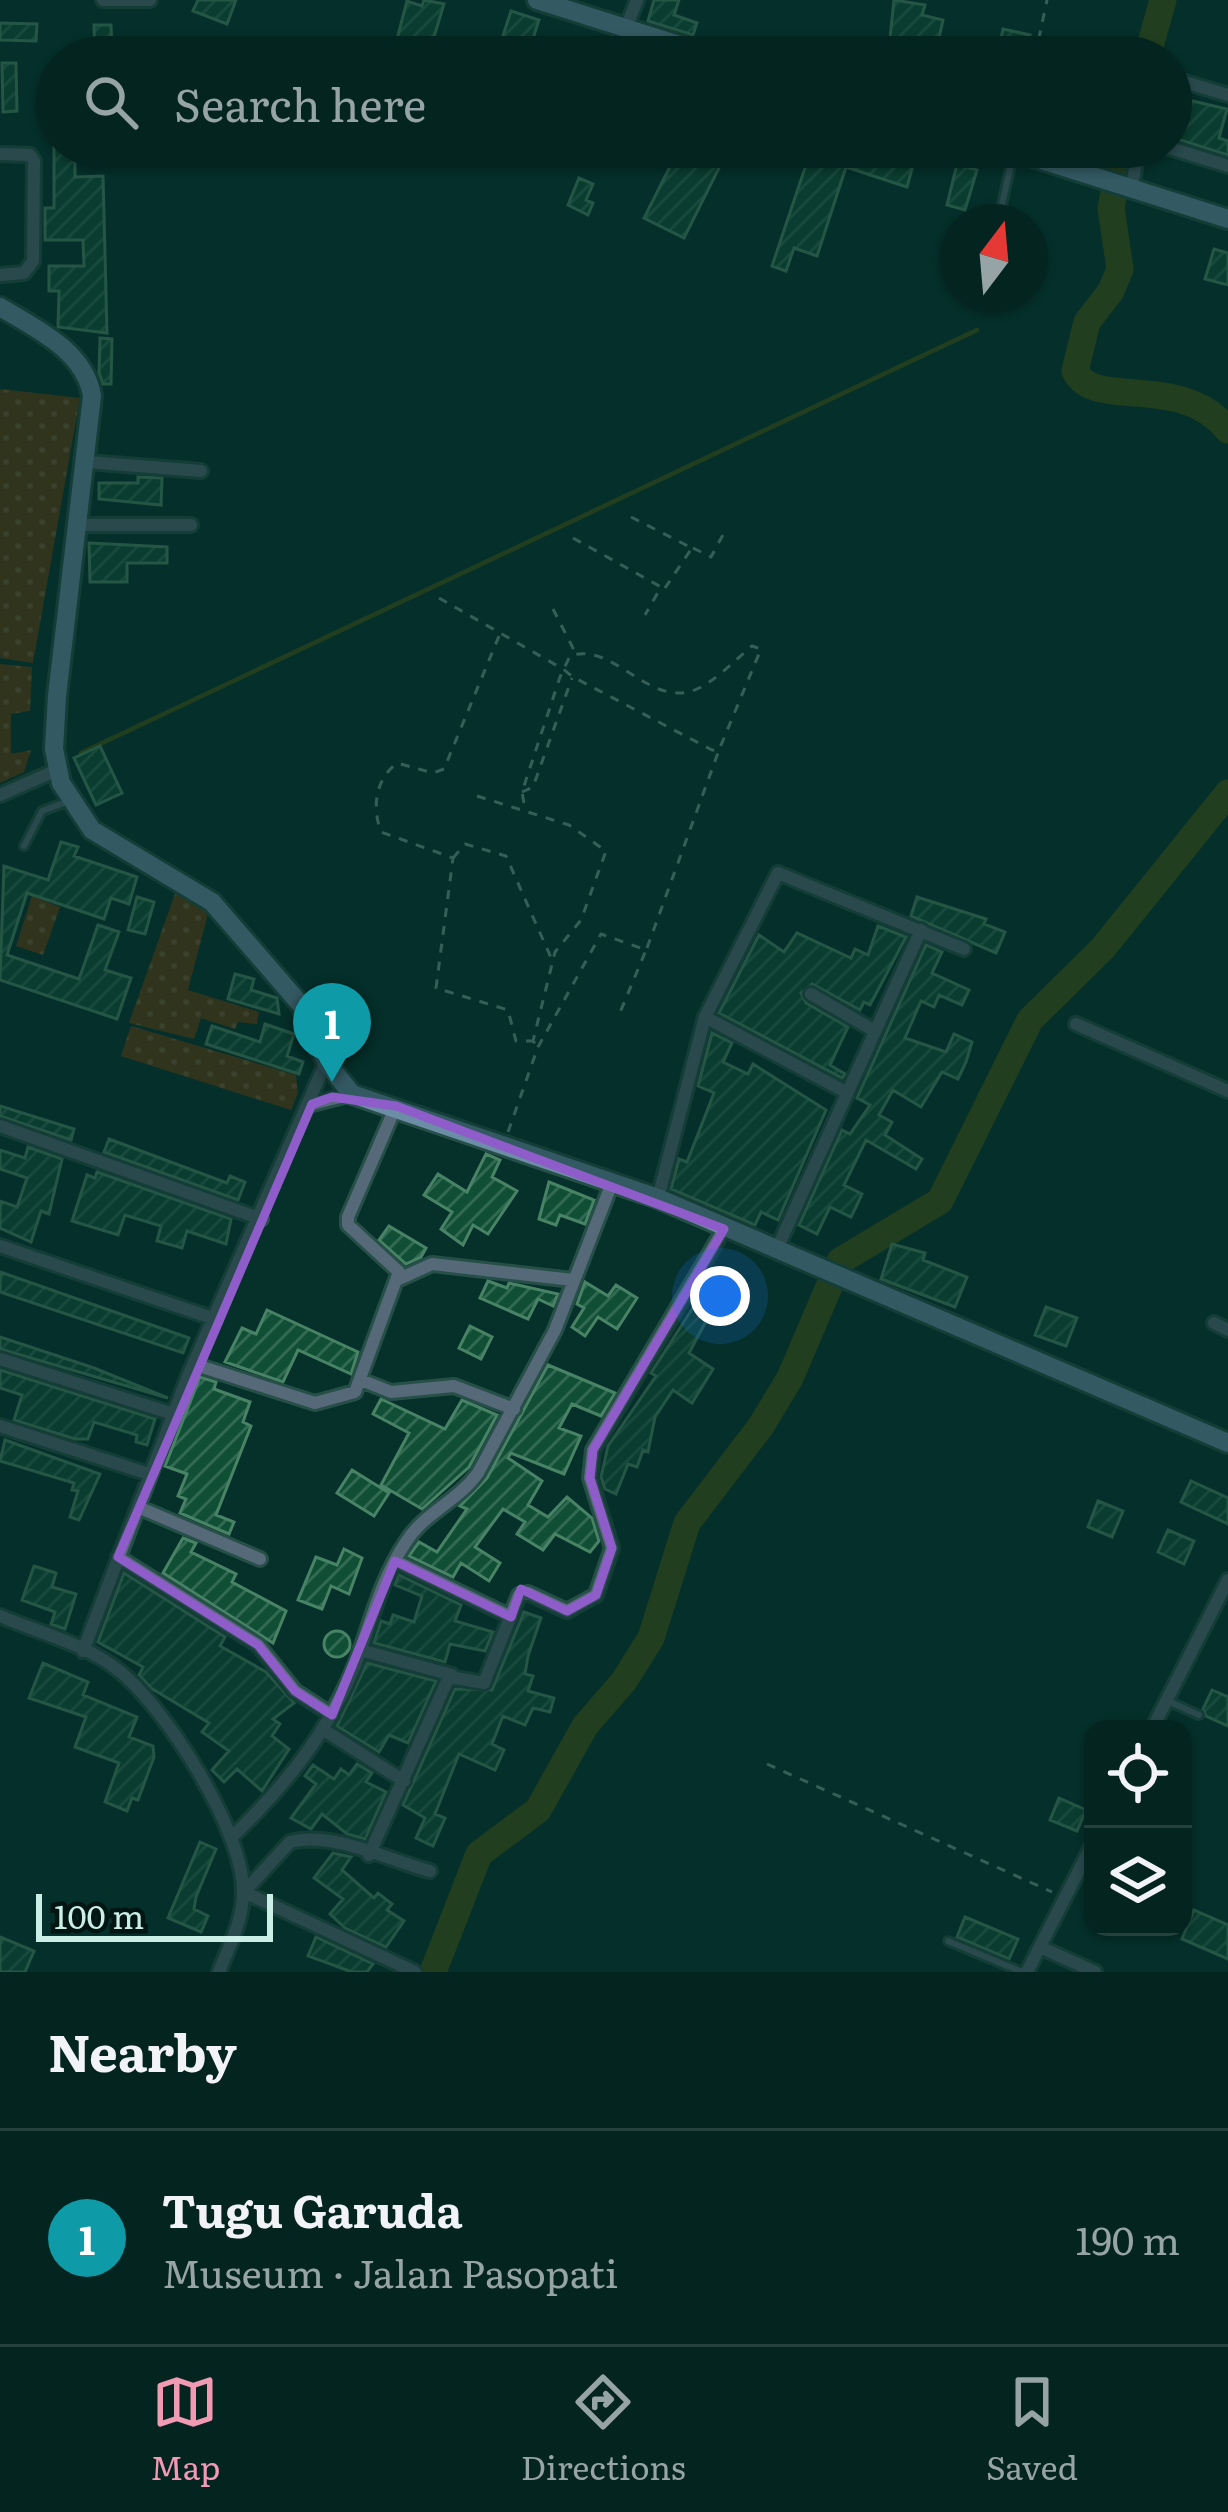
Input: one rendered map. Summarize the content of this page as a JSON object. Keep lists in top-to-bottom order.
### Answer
{
  "scale_bar": "100 m",
  "north": "top",
  "page": {
    "search": "Search here",
    "pins": "1",
    "scale": "100 m",
    "heading": "Nearby",
    "list": [
      {
        "mark": "1",
        "name": "Tugu Garuda",
        "note": "Museum · Jalan Pasopati",
        "value": "190 m"
      }
    ],
    "nav": ["Map", "Directions", "Saved"]
  }
}
